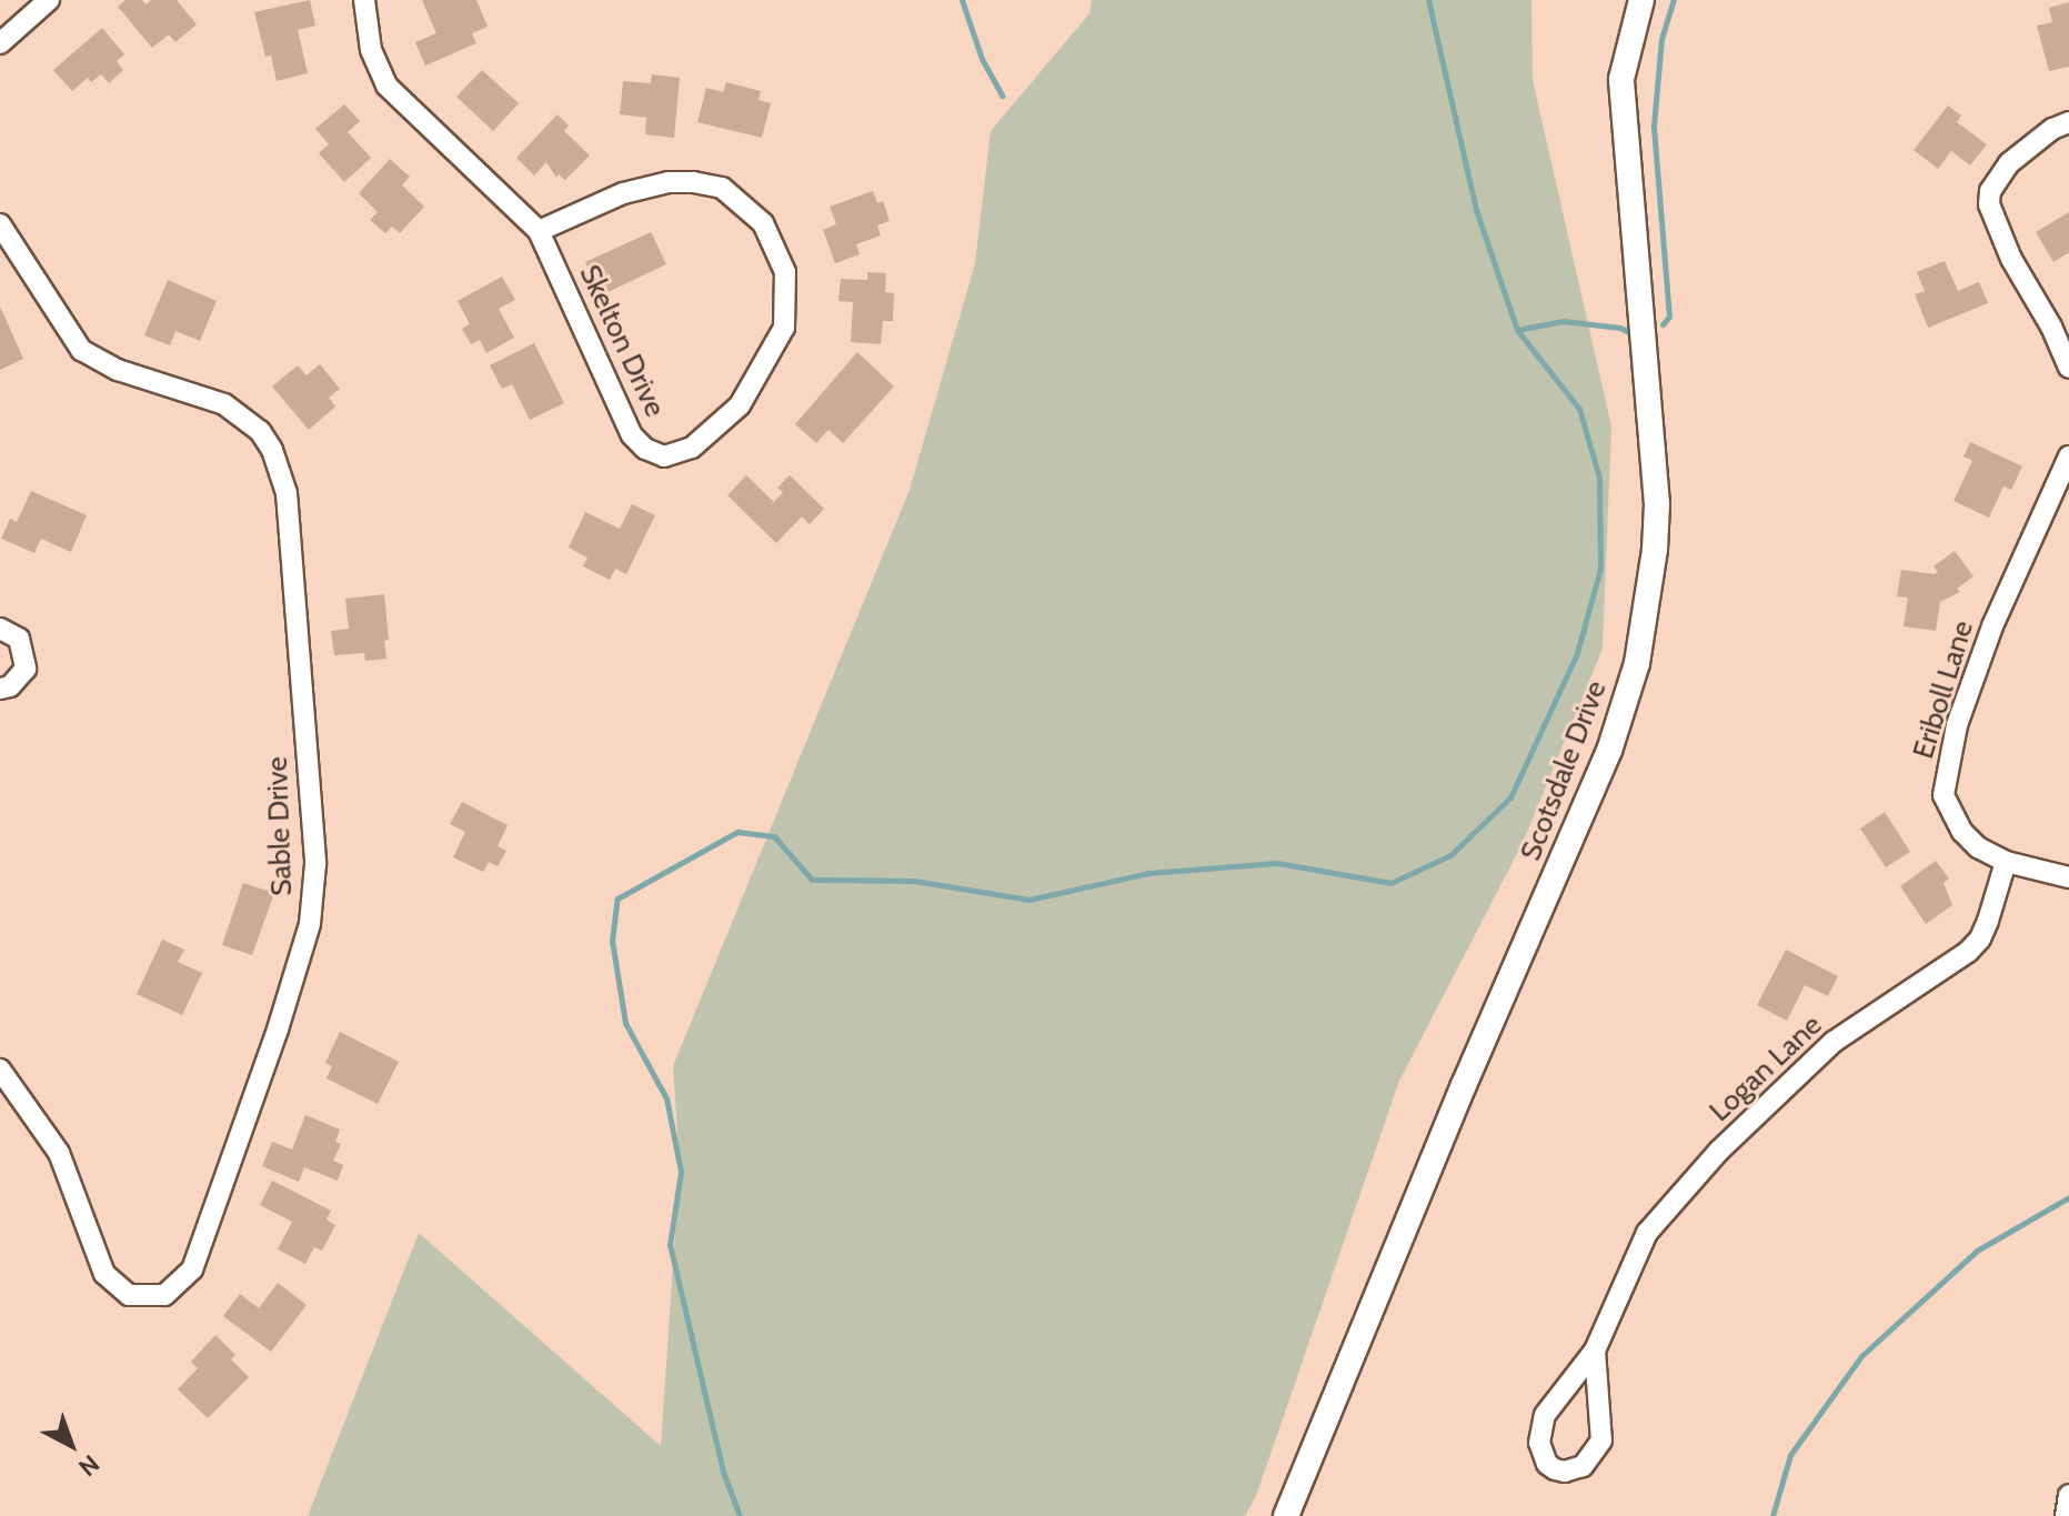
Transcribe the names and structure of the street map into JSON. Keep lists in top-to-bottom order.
{
  "streets": {
    "street": [
      "Skelton Drive",
      "Eriboll Lane",
      "Scotsdale Drive",
      "Sable Drive",
      "Logan Lane"
    ]
  },
  "crossings": [
    ["Eriboll Lane", "Logan Lane"]
  ],
  "north": "bottom right"
}
